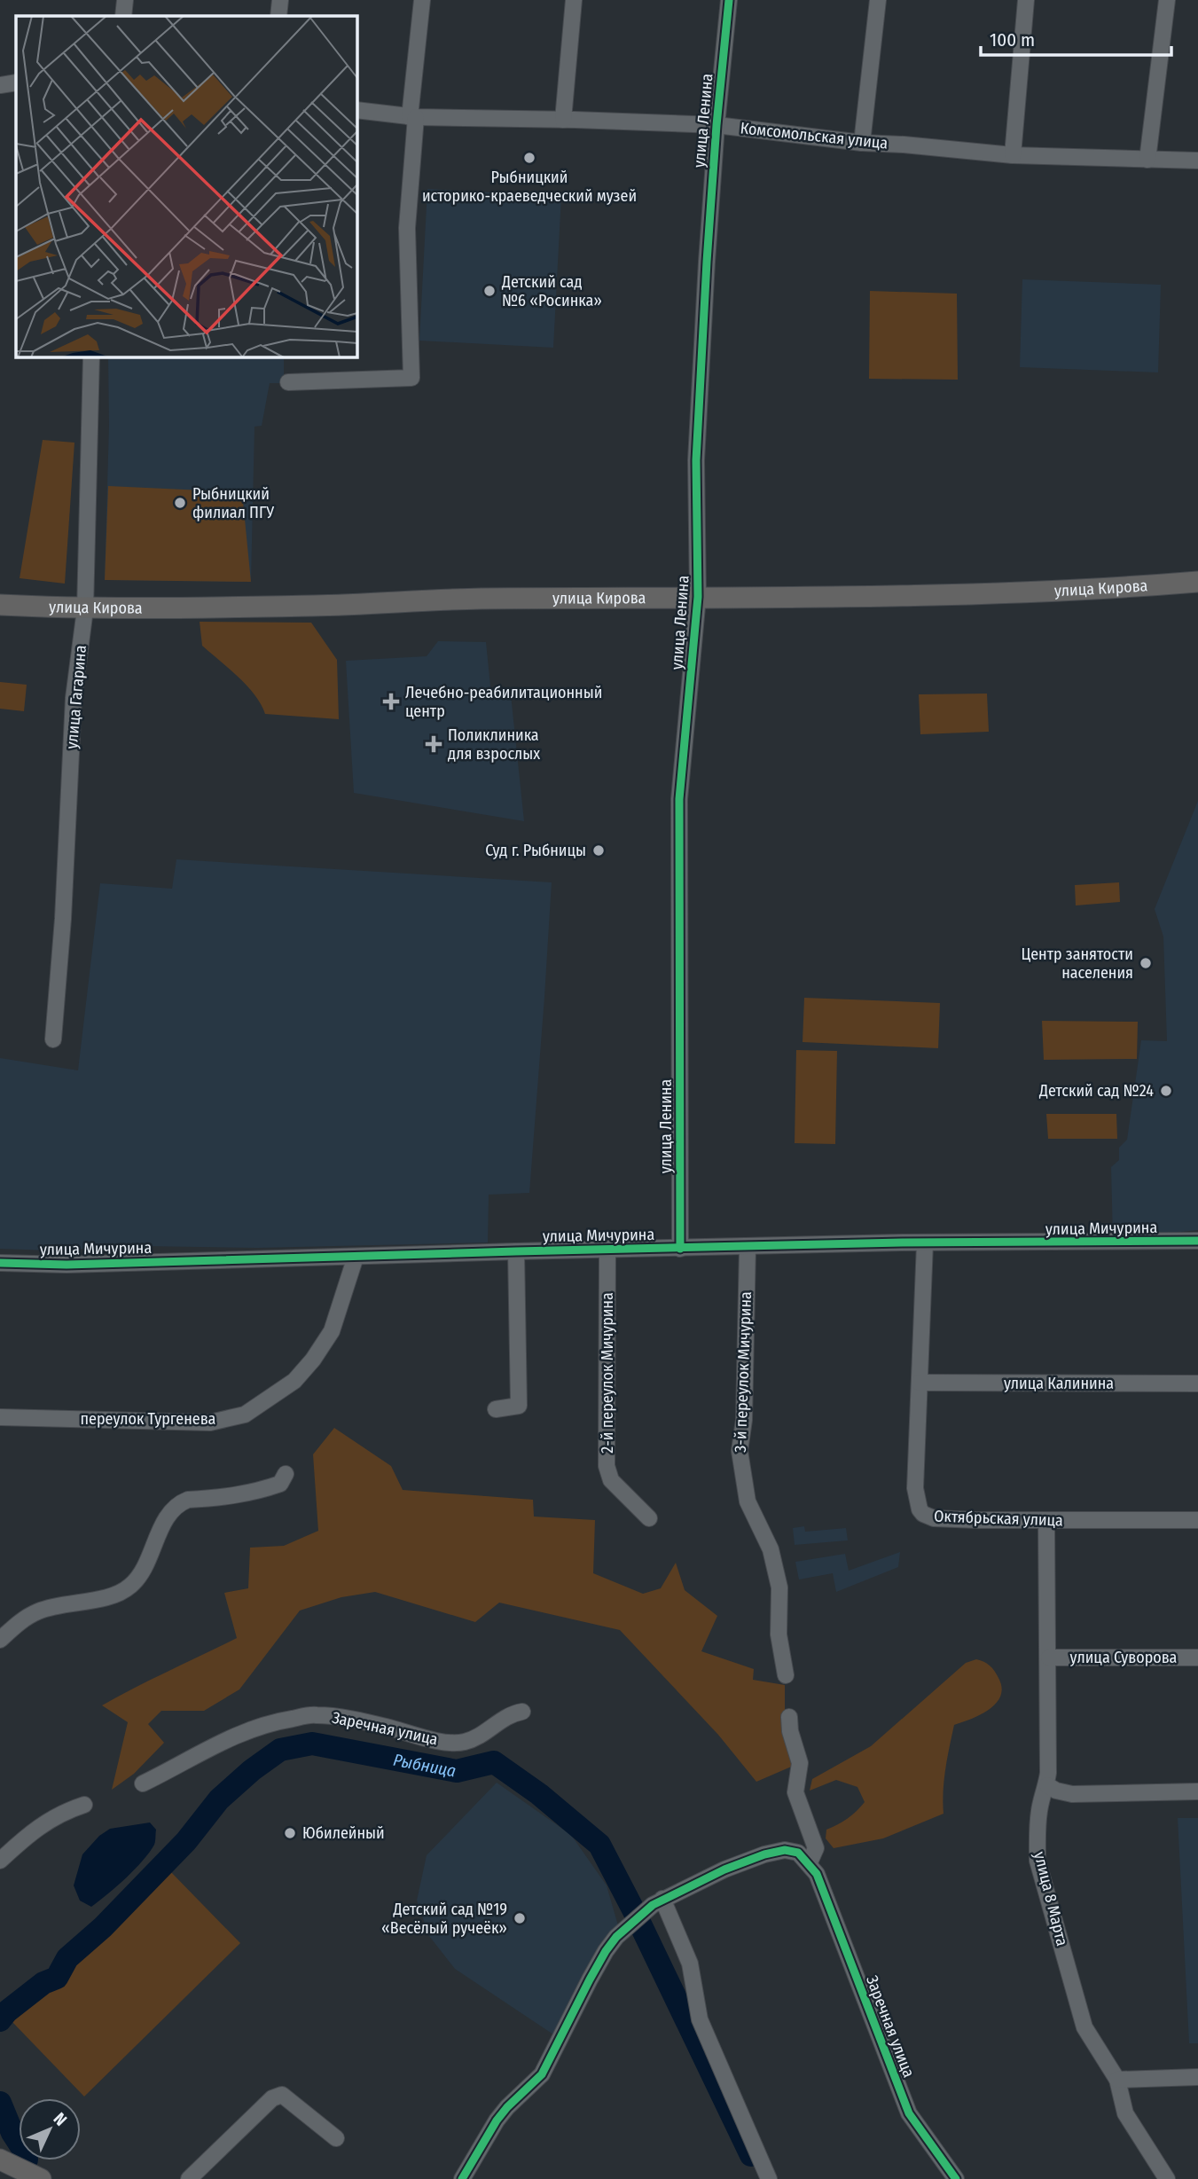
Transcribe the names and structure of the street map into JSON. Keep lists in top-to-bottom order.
{
  "streets": {
    "main road": ["улица Кирова"],
    "street": [
      "улица Ленина",
      "Комсомольская улица",
      "улица Гагарина",
      "улица Мичурина",
      "3-й переулок Мичурина",
      "2-й переулок Мичурина",
      "улица Калинина",
      "переулок Тургенева",
      "Октябрьская улица",
      "улица Суворова",
      "Заречная улица",
      "улица 8 Марта"
    ]
  },
  "crossings": [
    ["улица Ленина", "Комсомольская улица"],
    ["улица Ленина", "улица Кирова"],
    ["улица Ленина", "улица Мичурина"],
    ["улица Кирова", "улица Гагарина"],
    ["улица Мичурина", "3-й переулок Мичурина"],
    ["улица Мичурина", "2-й переулок Мичурина"],
    ["улица Мичурина", "переулок Тургенева"],
    ["улица Мичурина", "Октябрьская улица"],
    ["улица Калинина", "Октябрьская улица"],
    ["Октябрьская улица", "улица 8 Марта"],
    ["улица Суворова", "улица 8 Марта"]
  ],
  "water": ["Рыбница"],
  "places": {
    "other": [
      "Рыбницкий историко-краеведческий музей",
      "Детский сад №6 «Росинка»",
      "Рыбницкий филиал ПГУ",
      "Суд г. Рыбницы",
      "Центр занятости населения",
      "Детский сад №24",
      "Юбилейный",
      "Детский сад №19 «Весёлый ручеёк»"
    ],
    "health": ["Лечебно-реабилитационный центр", "Поликлиника для взрослых"]
  },
  "scale_bar": "100 m",
  "north": "top right"
}
